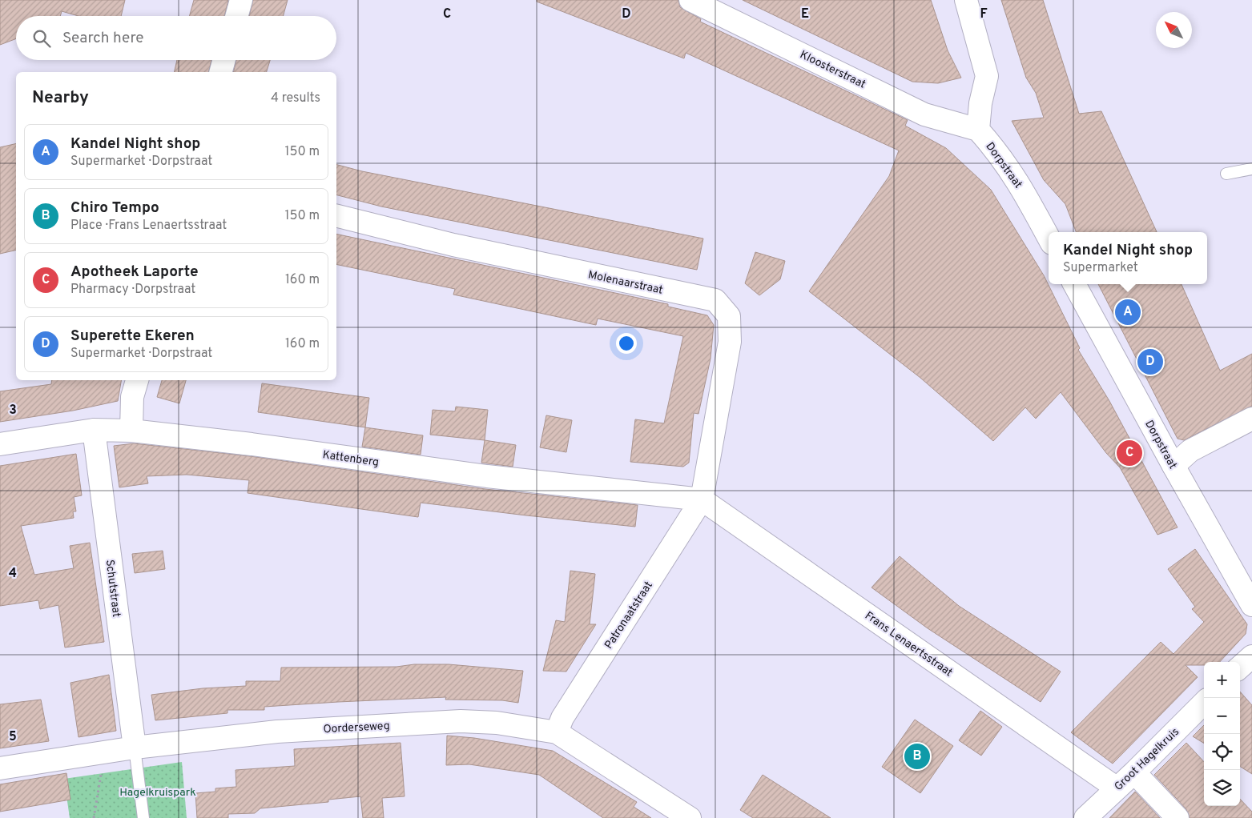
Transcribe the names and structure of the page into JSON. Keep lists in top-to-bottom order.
{
  "streets": {
    "street": [
      "Kloosterstraat",
      "Dorpstraat",
      "Molenaarstraat",
      "Kattenberg",
      "Schutstraat",
      "Patronaatstraat",
      "Frans Lenaertsstraat",
      "Oorderseweg",
      "Groot Hagelkruis"
    ]
  },
  "crossings": [
    ["Kloosterstraat", "Dorpstraat"],
    ["Molenaarstraat", "Kattenberg"],
    ["Molenaarstraat", "Patronaatstraat"],
    ["Molenaarstraat", "Frans Lenaertsstraat"],
    ["Kattenberg", "Schutstraat"],
    ["Kattenberg", "Patronaatstraat"],
    ["Kattenberg", "Frans Lenaertsstraat"],
    ["Schutstraat", "Oorderseweg"],
    ["Patronaatstraat", "Frans Lenaertsstraat"],
    ["Patronaatstraat", "Oorderseweg"],
    ["Frans Lenaertsstraat", "Groot Hagelkruis"]
  ],
  "parks": ["Hagelkruispark"],
  "north": "top left",
  "page": {
    "search": "Search here",
    "heading": ["Nearby", "4 results"],
    "list": [
      {
        "mark": "A",
        "name": "Kandel Night shop",
        "note": "Supermarket · Dorpstraat",
        "value": "150 m"
      },
      {
        "mark": "B",
        "name": "Chiro Tempo",
        "note": "Place · Frans Lenaertsstraat",
        "value": "150 m"
      },
      {
        "mark": "C",
        "name": "Apotheek Laporte",
        "note": "Pharmacy · Dorpstraat",
        "value": "160 m"
      },
      {
        "mark": "D",
        "name": "Superette Ekeren",
        "note": "Supermarket · Dorpstraat",
        "value": "160 m"
      }
    ],
    "popup": ["Kandel Night shop", "Supermarket"],
    "pins": [
      "A",
      "D",
      "C",
      "B"
    ],
    "map_buttons": ["+", "−"]
  },
  "grid": {
    "columns": [
      "C",
      "D",
      "E",
      "F"
    ],
    "rows": ["3", "4", "5"]
  }
}
